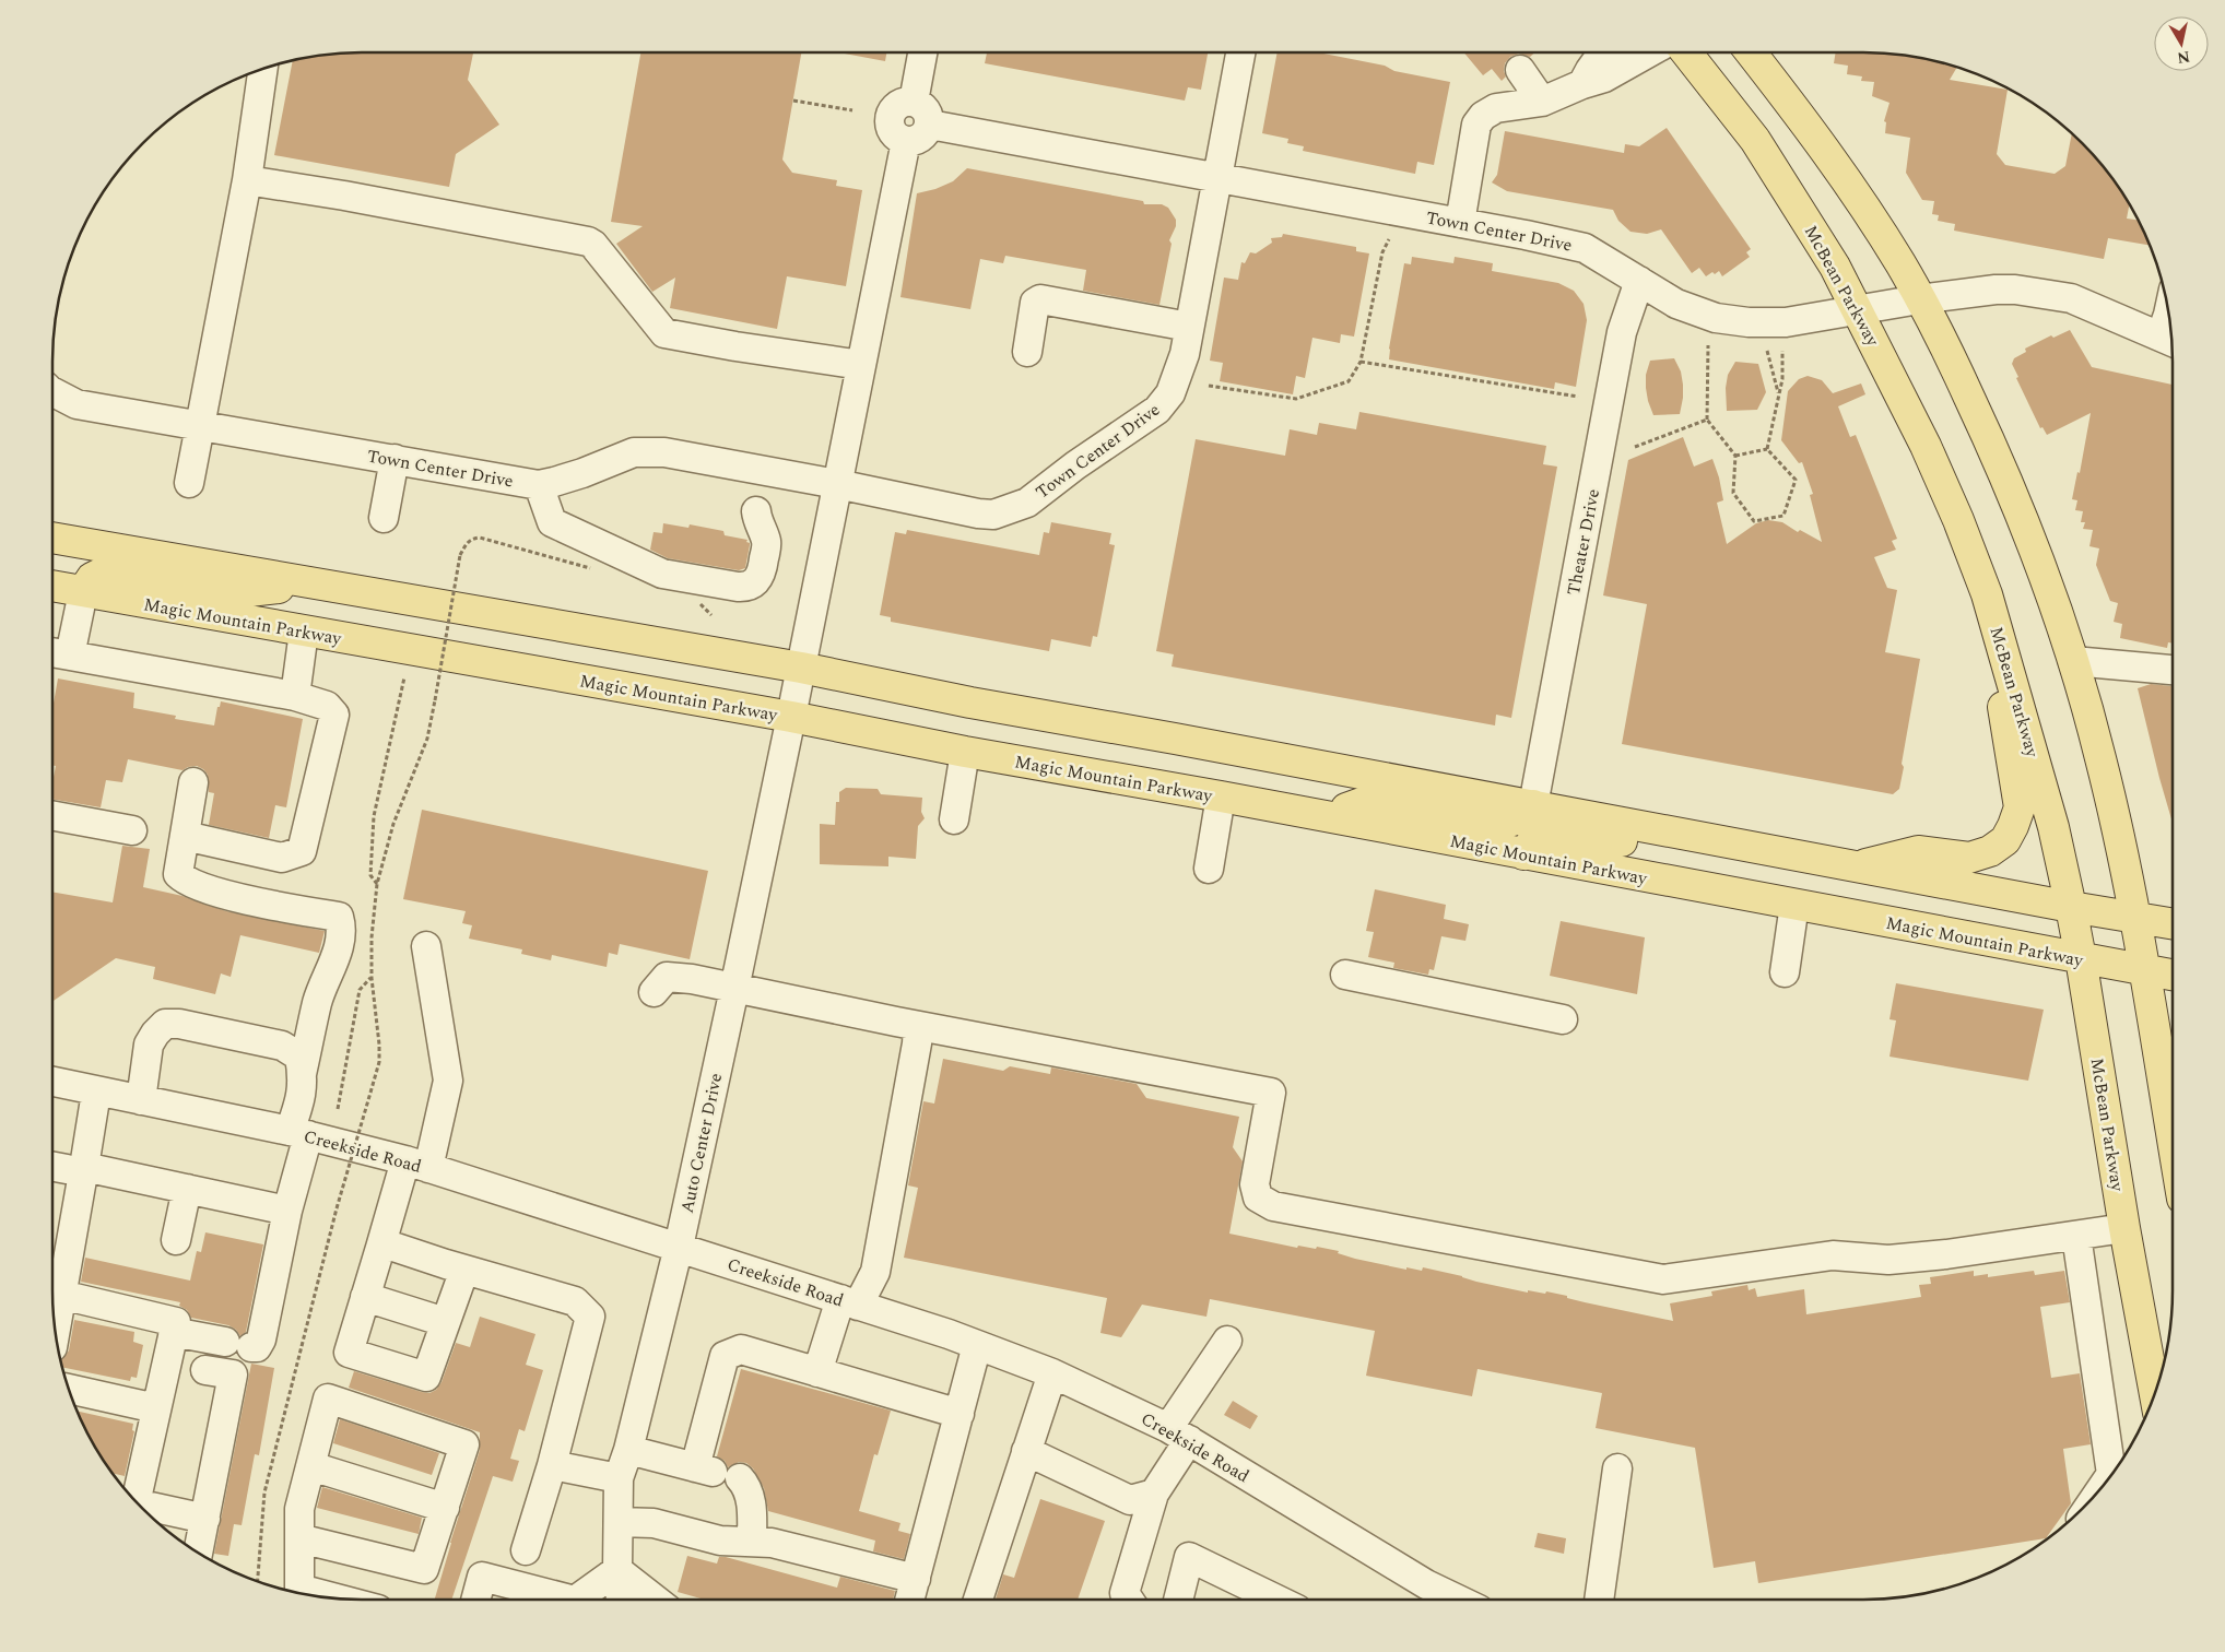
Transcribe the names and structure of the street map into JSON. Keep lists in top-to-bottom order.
{
  "streets": {
    "main road": ["McBean Parkway", "Magic Mountain Parkway"],
    "street": [
      "Town Center Drive",
      "Theater Drive",
      "Auto Center Drive",
      "Creekside Road"
    ]
  },
  "crossings": [
    ["Town Center Drive", "McBean Parkway"],
    ["Town Center Drive", "Theater Drive"],
    ["McBean Parkway", "Magic Mountain Parkway"],
    ["Magic Mountain Parkway", "Auto Center Drive"],
    ["Auto Center Drive", "Creekside Road"]
  ],
  "north": "bottom"
}
